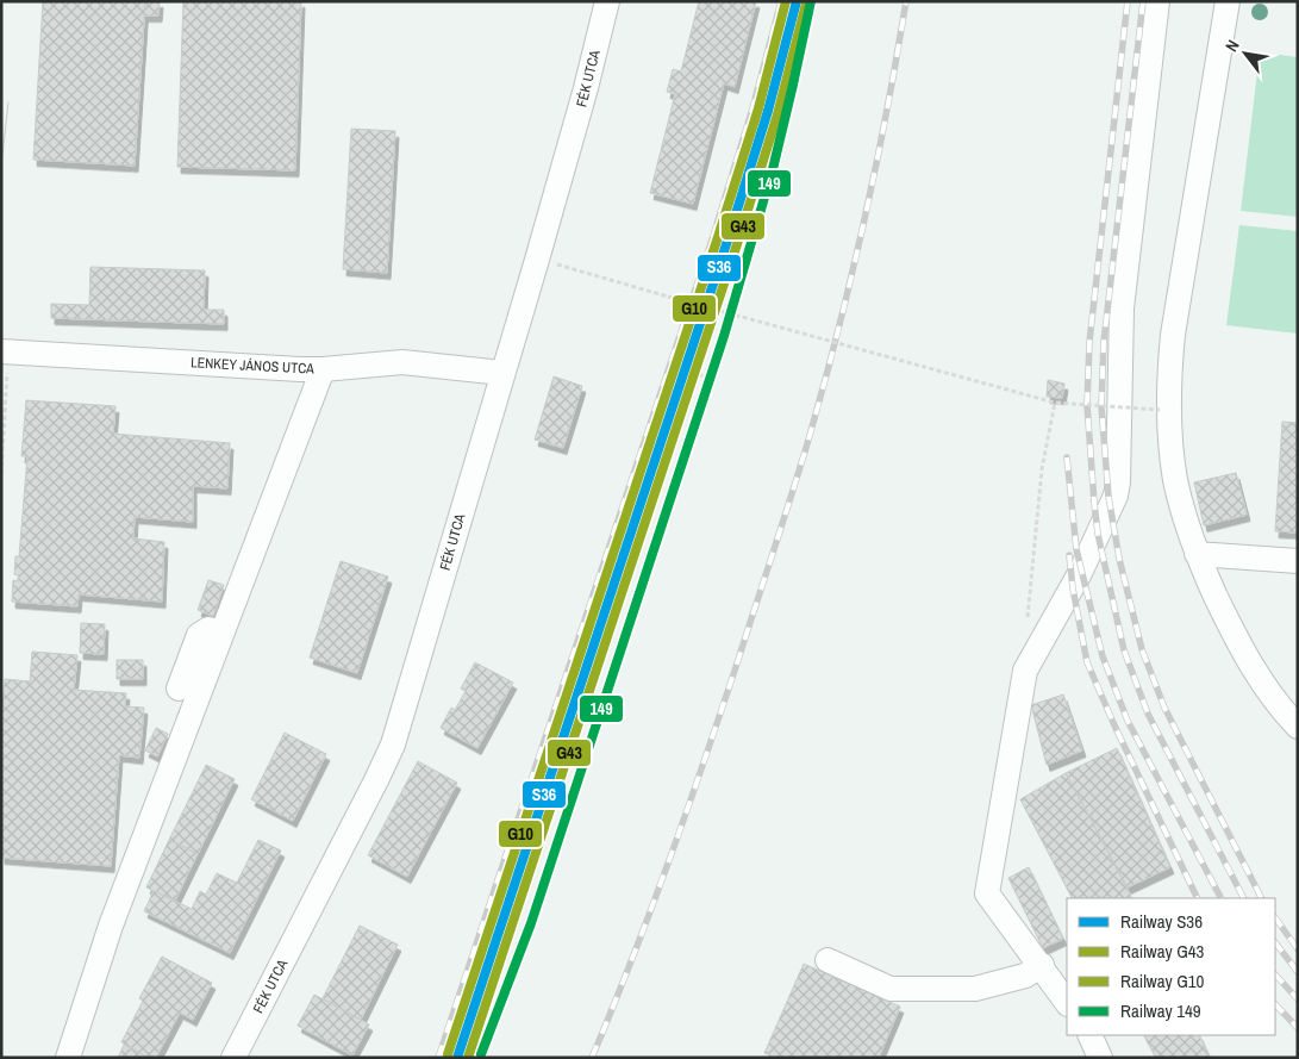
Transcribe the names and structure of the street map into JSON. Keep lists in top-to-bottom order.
{
  "streets": {
    "street": ["FÉK UTCA", "LENKEY JÁNOS UTCA"]
  },
  "crossings": [
    ["FÉK UTCA", "LENKEY JÁNOS UTCA"]
  ],
  "lines": [
    "rail line S36",
    "rail line G10",
    "rail line 149",
    "rail line G43"
  ],
  "legend": [
    "Railway S36",
    "Railway G43",
    "Railway G10",
    "Railway 149"
  ],
  "north": "top left"
}
